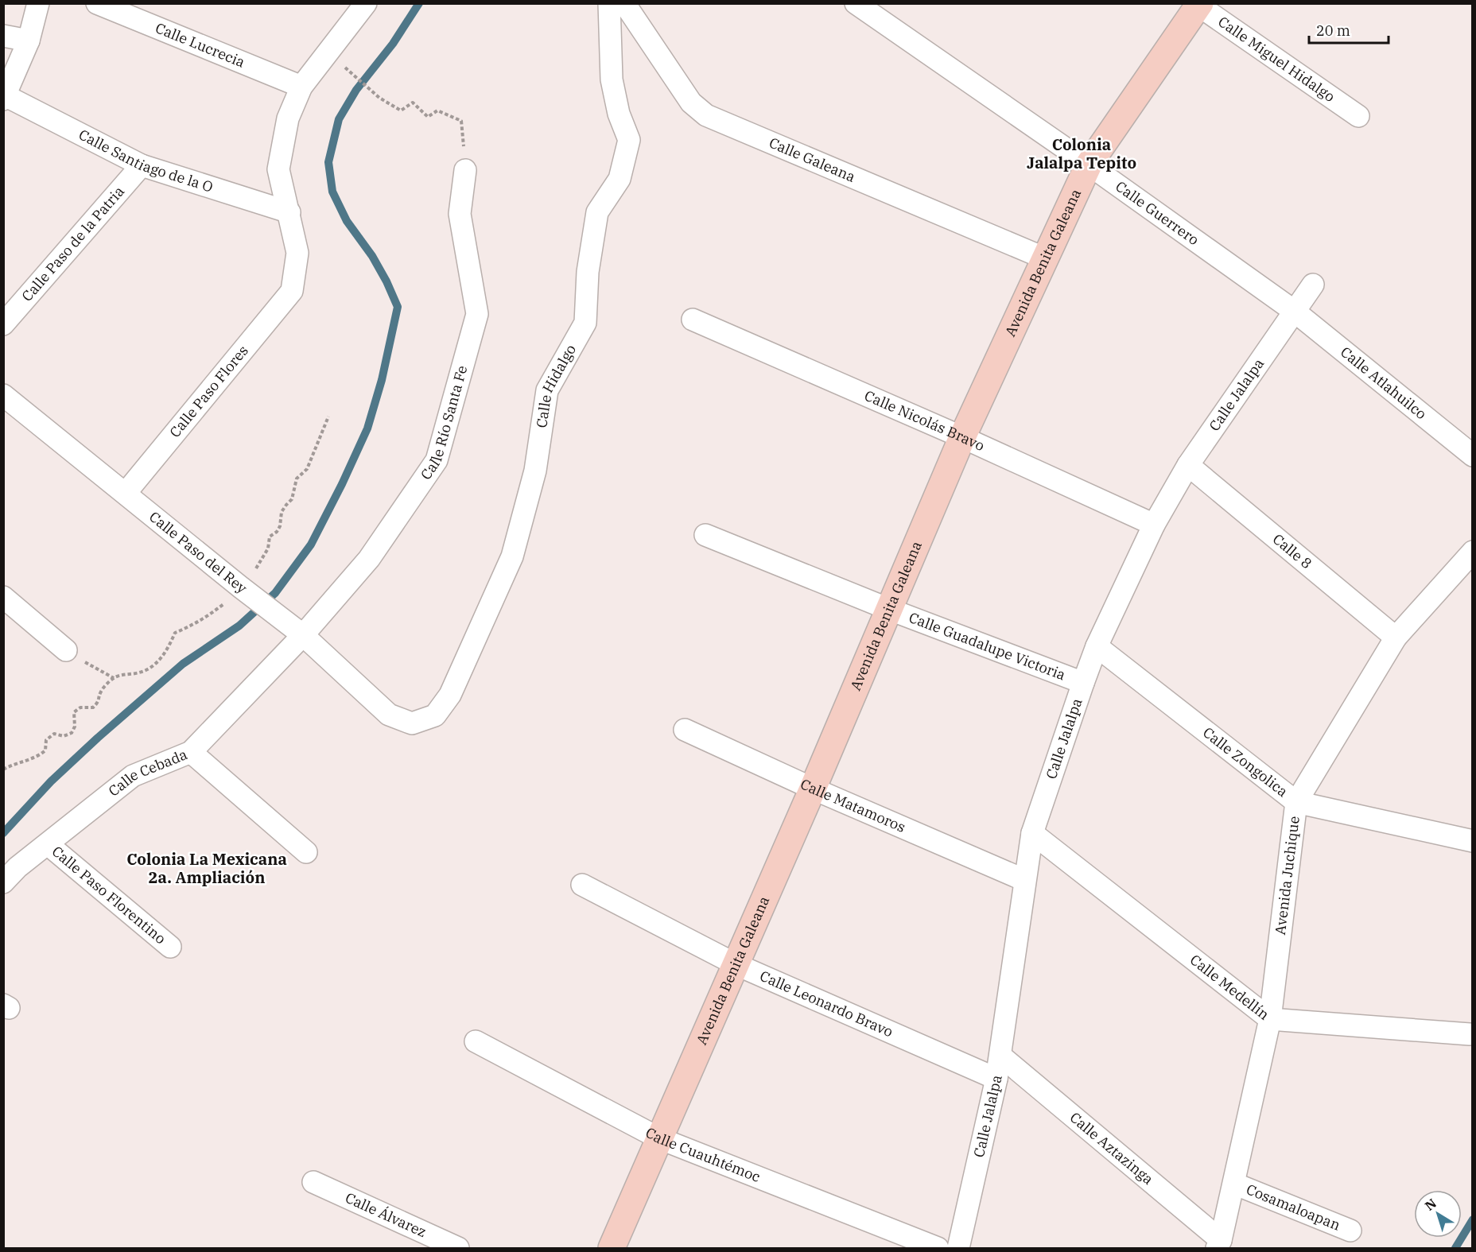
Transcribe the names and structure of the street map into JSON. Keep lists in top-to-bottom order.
{
  "streets": {
    "street": [
      "Calle Lucrecia",
      "Calle Miguel Hidalgo",
      "Calle Santiago de la O",
      "Calle Galeana",
      "Calle Guerrero",
      "Calle Paso de la Patria",
      "Avenida Benita Galeana",
      "Calle Atlahuilco",
      "Calle Hidalgo",
      "Calle Paso Flores",
      "Calle Jalalpa",
      "Calle Nicolás Bravo",
      "Calle Río Santa Fe",
      "Calle 8",
      "Calle Paso del Rey",
      "Calle Guadalupe Victoria",
      "Calle Zongolica",
      "Calle Cebada",
      "Calle Matamoros",
      "Avenida Juchique",
      "Calle Paso Florentino",
      "Calle Medellín",
      "Calle Leonardo Bravo",
      "Calle Aztazinga",
      "Calle Cuauhtémoc",
      "Cosamaloapan",
      "Calle Álvarez"
    ]
  },
  "crossings": [
    ["Calle Miguel Hidalgo", "Avenida Benita Galeana"],
    ["Calle Santiago de la O", "Calle Paso de la Patria"],
    ["Calle Santiago de la O", "Calle Paso Flores"],
    ["Calle Galeana", "Avenida Benita Galeana"],
    ["Calle Guerrero", "Avenida Benita Galeana"],
    ["Calle Guerrero", "Calle Atlahuilco"],
    ["Calle Guerrero", "Calle Jalalpa"],
    ["Avenida Benita Galeana", "Calle Nicolás Bravo"],
    ["Avenida Benita Galeana", "Calle Guadalupe Victoria"],
    ["Avenida Benita Galeana", "Calle Matamoros"],
    ["Avenida Benita Galeana", "Calle Leonardo Bravo"],
    ["Avenida Benita Galeana", "Calle Cuauhtémoc"],
    ["Calle Atlahuilco", "Calle Jalalpa"],
    ["Calle Hidalgo", "Calle Paso del Rey"],
    ["Calle Paso Flores", "Calle Paso del Rey"],
    ["Calle Jalalpa", "Calle Nicolás Bravo"],
    ["Calle Jalalpa", "Calle 8"],
    ["Calle Jalalpa", "Calle Guadalupe Victoria"],
    ["Calle Jalalpa", "Calle Zongolica"],
    ["Calle Jalalpa", "Calle Matamoros"],
    ["Calle Jalalpa", "Calle Medellín"],
    ["Calle Jalalpa", "Calle Leonardo Bravo"],
    ["Calle Jalalpa", "Calle Aztazinga"],
    ["Calle Río Santa Fe", "Calle Paso del Rey"],
    ["Calle Río Santa Fe", "Calle Cebada"],
    ["Calle 8", "Avenida Juchique"],
    ["Calle Paso del Rey", "Calle Cebada"],
    ["Calle Zongolica", "Avenida Juchique"],
    ["Calle Cebada", "Calle Paso Florentino"],
    ["Avenida Juchique", "Calle Medellín"],
    ["Avenida Juchique", "Calle Aztazinga"],
    ["Avenida Juchique", "Cosamaloapan"]
  ],
  "districts": ["Colonia Jalalpa Tepito", "Colonia La Mexicana 2a. Ampliación"],
  "scale_bar": "20 m",
  "north": "top left"
}
